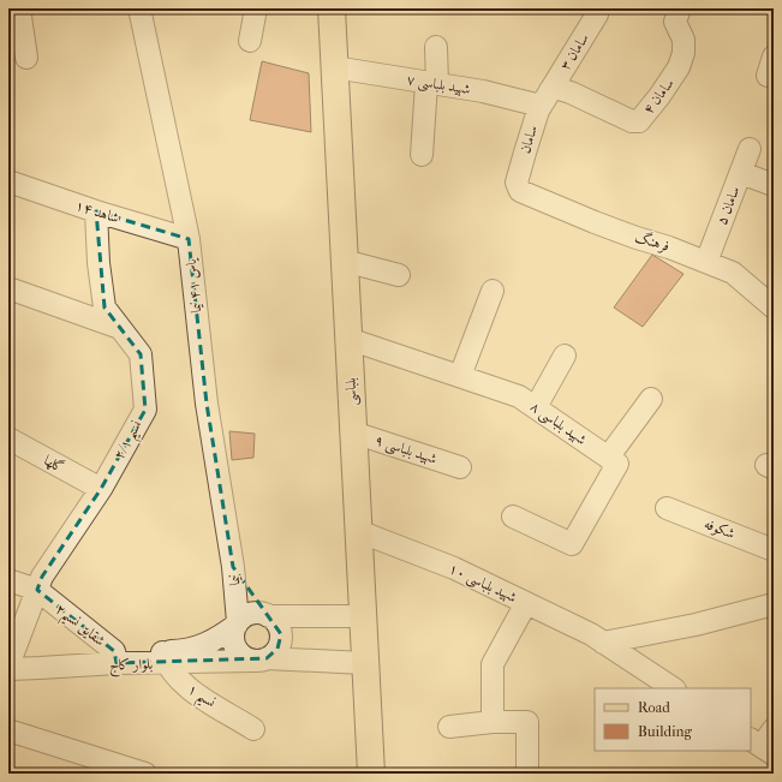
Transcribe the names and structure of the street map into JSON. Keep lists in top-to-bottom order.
{
  "streets": {
    "main road": ["بلباسی"],
    "street": [
      "سامان ۳",
      "شهید بلباسی ۷",
      "سامان ۴",
      "سامان",
      "سامان ۵",
      "شاهد ۱۴",
      "فرهنگ",
      "یاس ۴۱ نیما",
      "شهید بلباسی ۸",
      "نسیم ۲/۱",
      "شهید بلباسی ۹",
      "گلها",
      "شکوفه",
      "نیما",
      "شهید بلباسی ١٠",
      "شقایق نسیم۲",
      "بلوار کاج",
      "نسیم ۱"
    ]
  },
  "crossings": [
    ["سامان ۳", "شهید بلباسی ۷"],
    ["سامان ۳", "سامان ۴"],
    ["سامان ۳", "سامان"],
    ["شهید بلباسی ۷", "سامان ۴"],
    ["شهید بلباسی ۷", "سامان"],
    ["شهید بلباسی ۷", "بلباسی"],
    ["سامان ۴", "سامان"],
    ["سامان", "فرهنگ"],
    ["سامان ۵", "فرهنگ"],
    ["شاهد ۱۴", "یاس ۴۱ نیما"],
    ["شاهد ۱۴", "نسیم ۲/۱"],
    ["یاس ۴۱ نیما", "نیما"],
    ["بلباسی", "شهید بلباسی ۸"],
    ["بلباسی", "شهید بلباسی ۹"],
    ["بلباسی", "شهید بلباسی ١٠"],
    ["بلباسی", "بلوار کاج"],
    ["نسیم ۲/۱", "گلها"],
    ["نسیم ۲/۱", "شقایق نسیم۲"],
    ["نسیم ۲/۱", "بلوار کاج"],
    ["نیما", "بلوار کاج"],
    ["شقایق نسیم۲", "بلوار کاج"],
    ["بلوار کاج", "نسیم ۱"]
  ],
  "legend": ["Road", "Building"]
}
